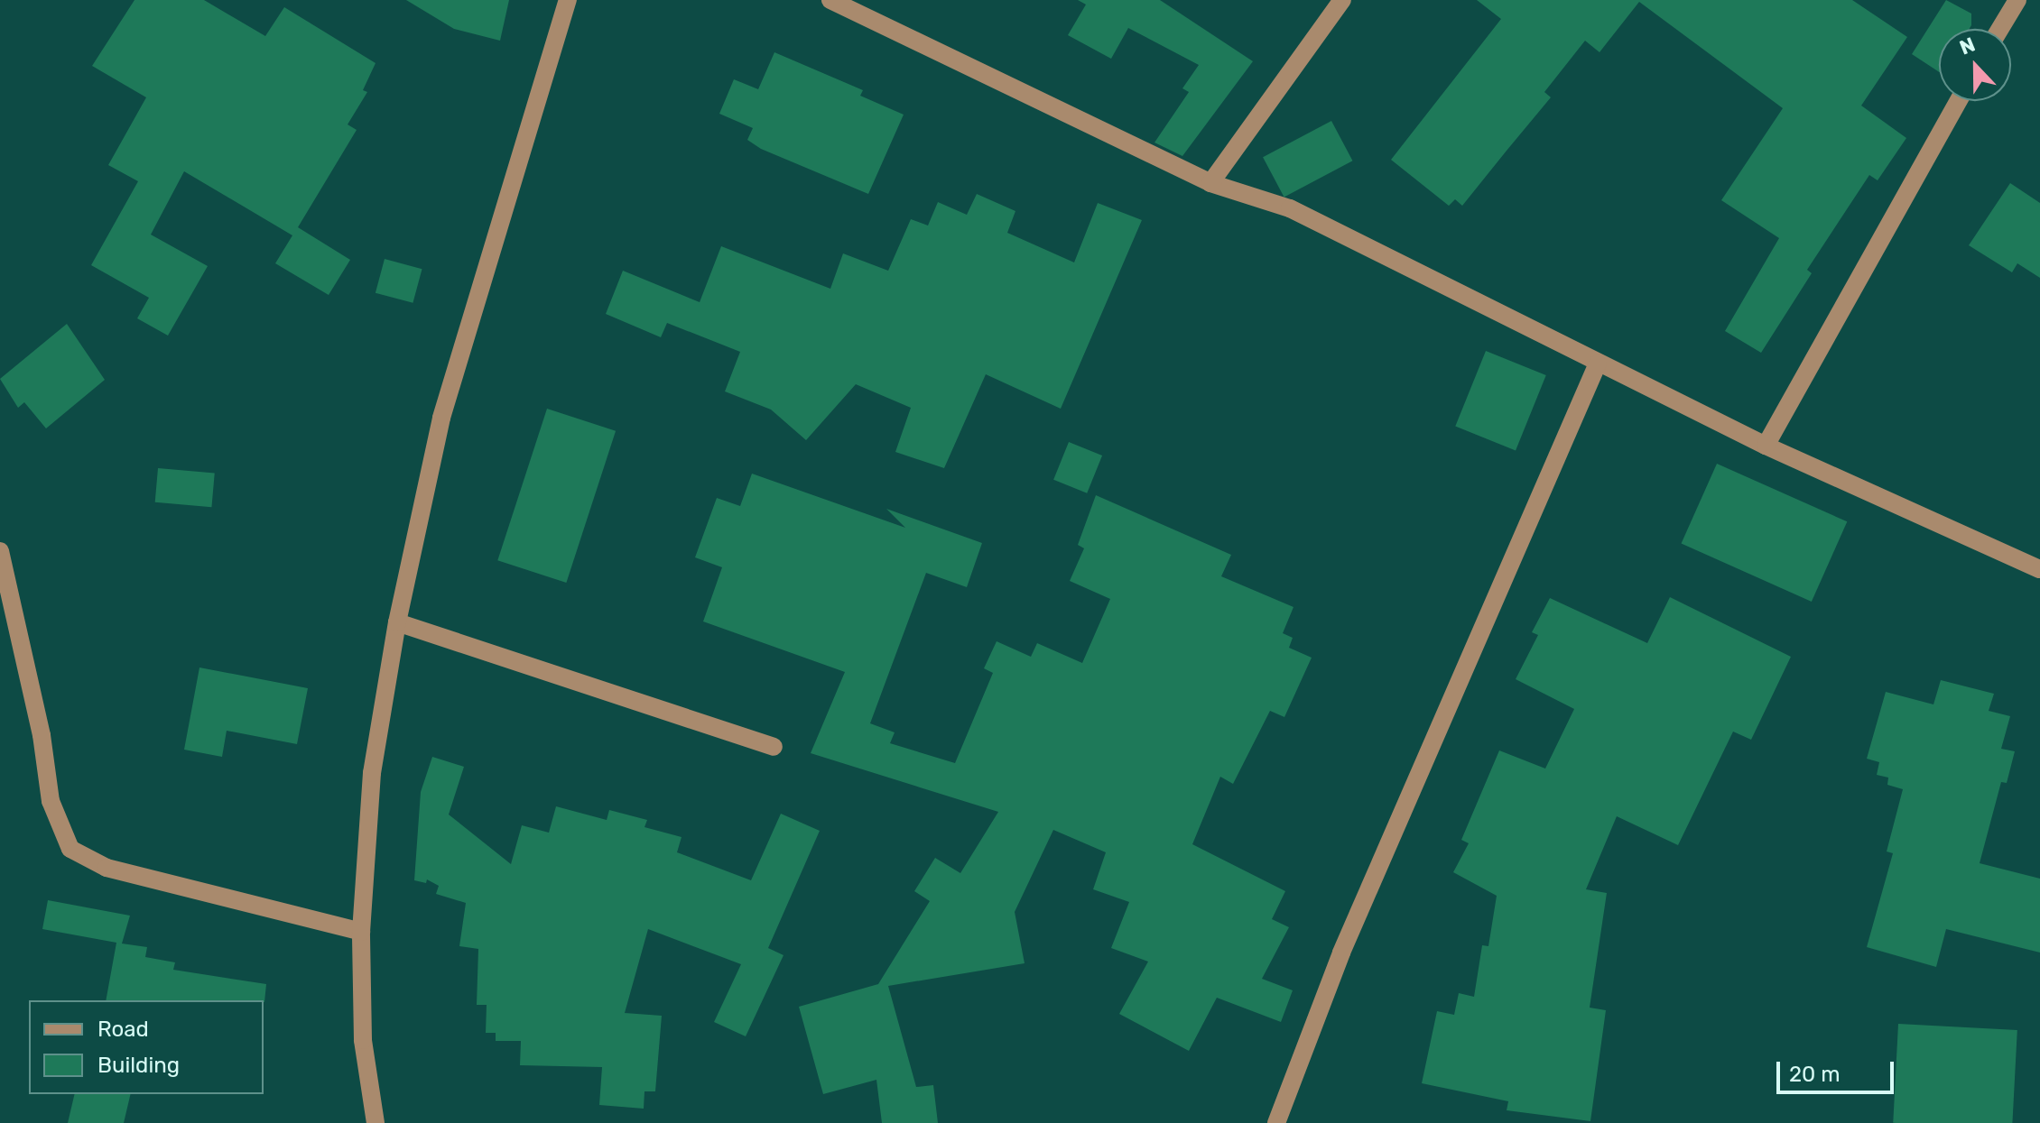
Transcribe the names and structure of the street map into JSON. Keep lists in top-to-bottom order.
{
  "legend": ["Road", "Building"],
  "scale_bar": "20 m",
  "north": "top"
}
